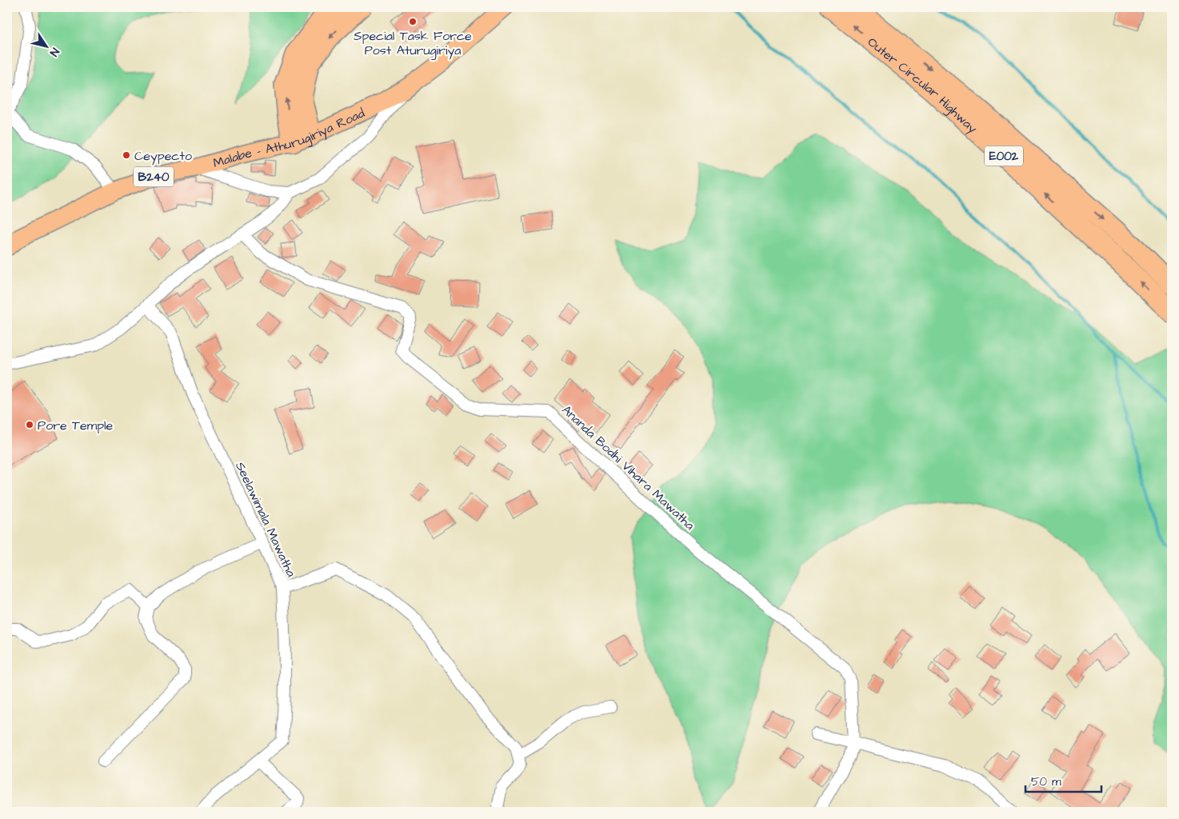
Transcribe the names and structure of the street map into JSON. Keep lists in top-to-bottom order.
{
  "streets": {
    "highway": ["Outer Circular Highway", "E002"],
    "main road": ["Malabe - Athurugiriya Road", "B240"],
    "street": ["Ananda Bodhi Vihara Mawatha", "Seelawimala Mawatha"]
  },
  "places": ["Special Task Force Post Aturugiriya", "Ceypecto", "Pore Temple"],
  "scale_bar": "50 m",
  "north": "bottom right"
}
